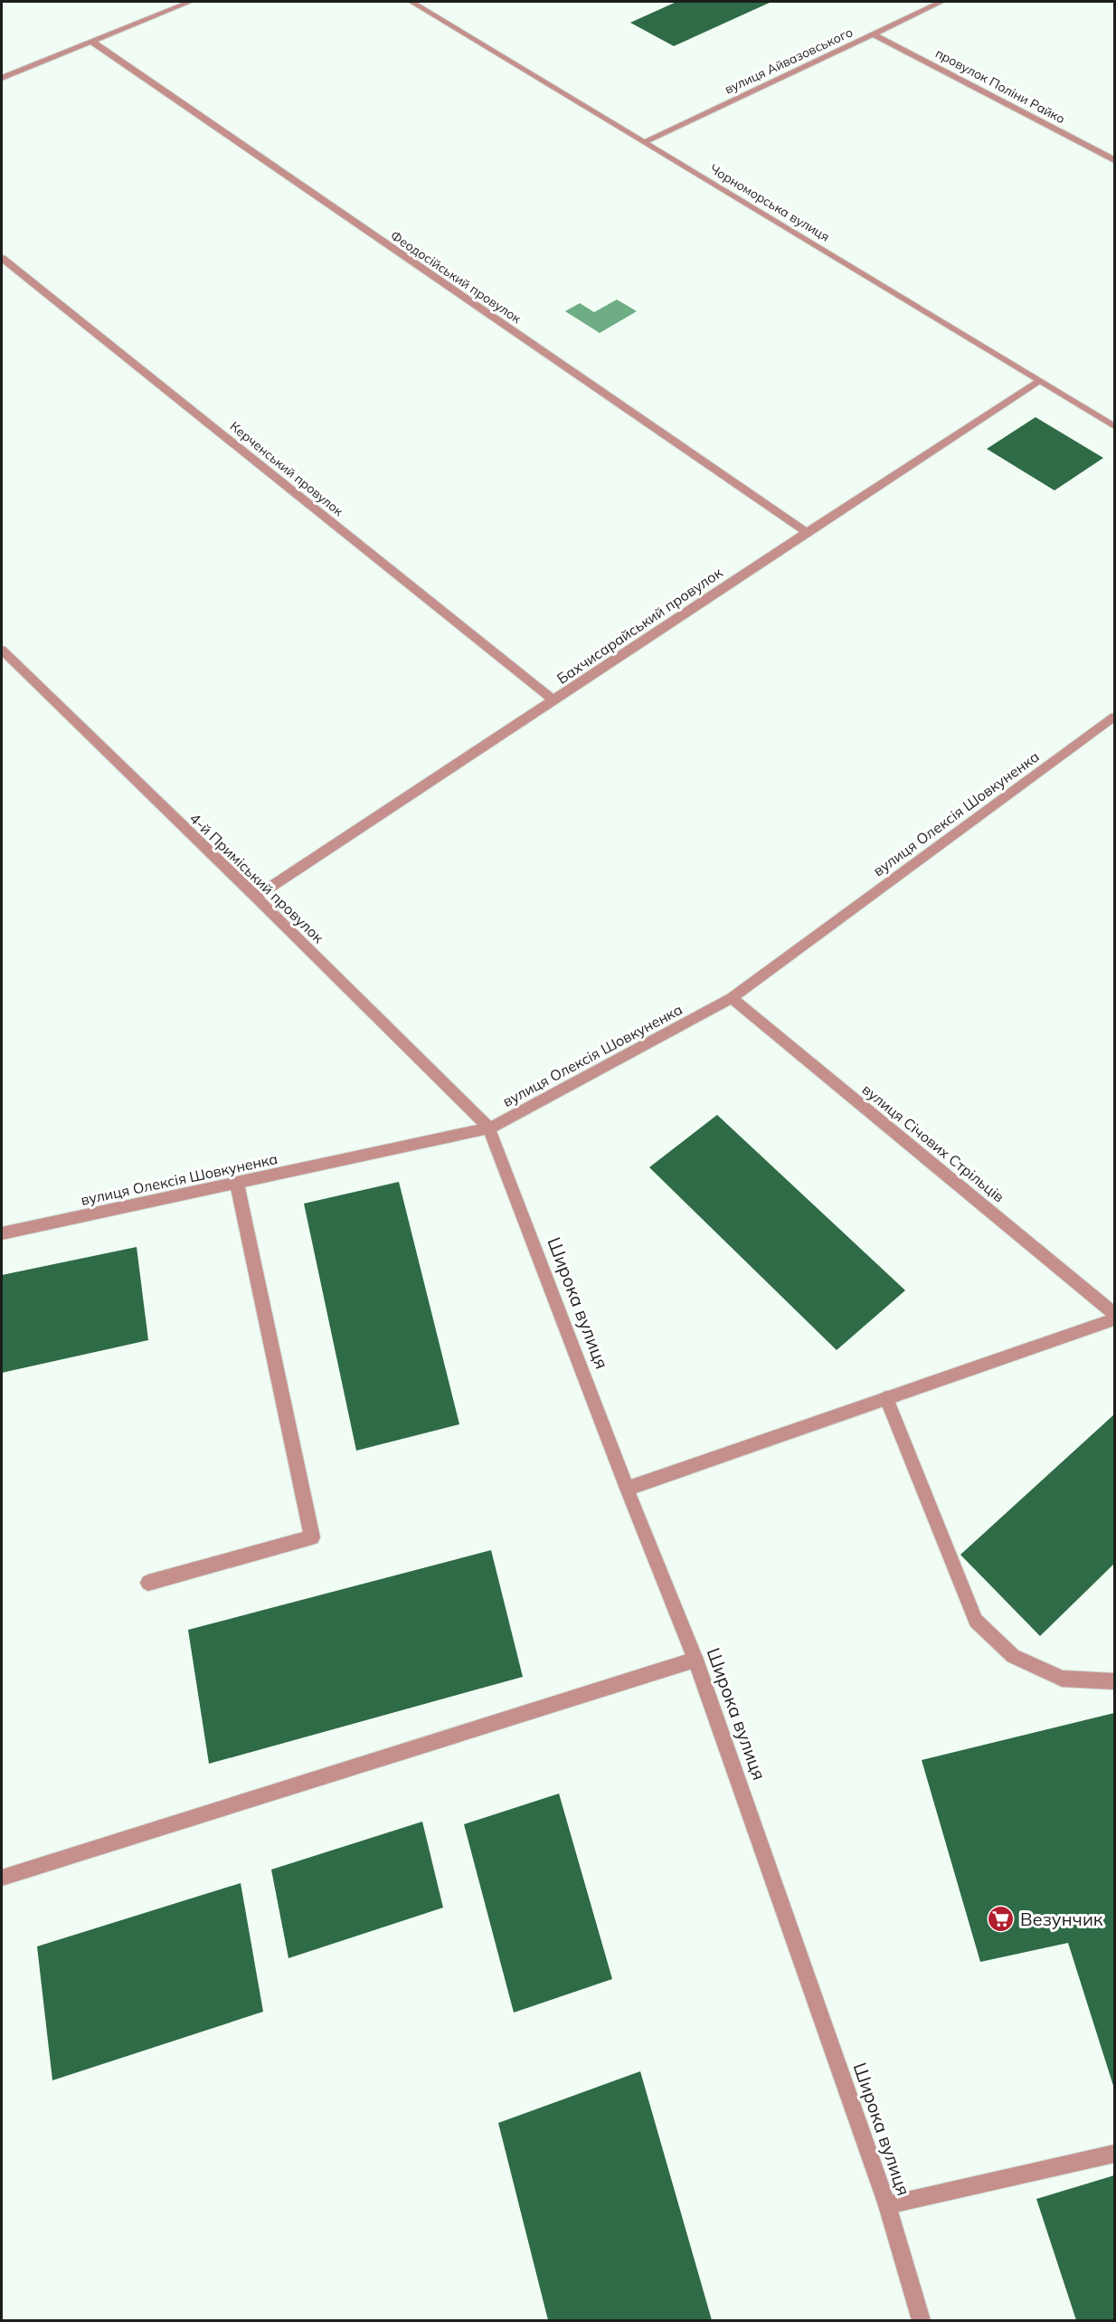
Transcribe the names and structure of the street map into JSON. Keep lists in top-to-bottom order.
{
  "streets": {
    "street": [
      "вулиця Айвазовського",
      "провулок Поліни Райко",
      "Чорноморська вулиця",
      "Феодосійський провулок",
      "Керченський провулок",
      "Бахчисарайський провулок",
      "вулиця Олексія Шовкуненка",
      "4-й Приміський провулок",
      "вулиця Січових Стрільців",
      "Широка вулиця"
    ]
  },
  "crossings": [
    ["вулиця Айвазовського", "провулок Поліни Райко"],
    ["вулиця Айвазовського", "Чорноморська вулиця"],
    ["Чорноморська вулиця", "Бахчисарайський провулок"],
    ["Феодосійський провулок", "Бахчисарайський провулок"],
    ["Керченський провулок", "Бахчисарайський провулок"],
    ["Бахчисарайський провулок", "4-й Приміський провулок"],
    ["вулиця Олексія Шовкуненка", "4-й Приміський провулок"],
    ["вулиця Олексія Шовкуненка", "вулиця Січових Стрільців"],
    ["вулиця Олексія Шовкуненка", "Широка вулиця"],
    ["4-й Приміський провулок", "Широка вулиця"]
  ],
  "places": {
    "supermarket": ["Везунчик"]
  }
}
